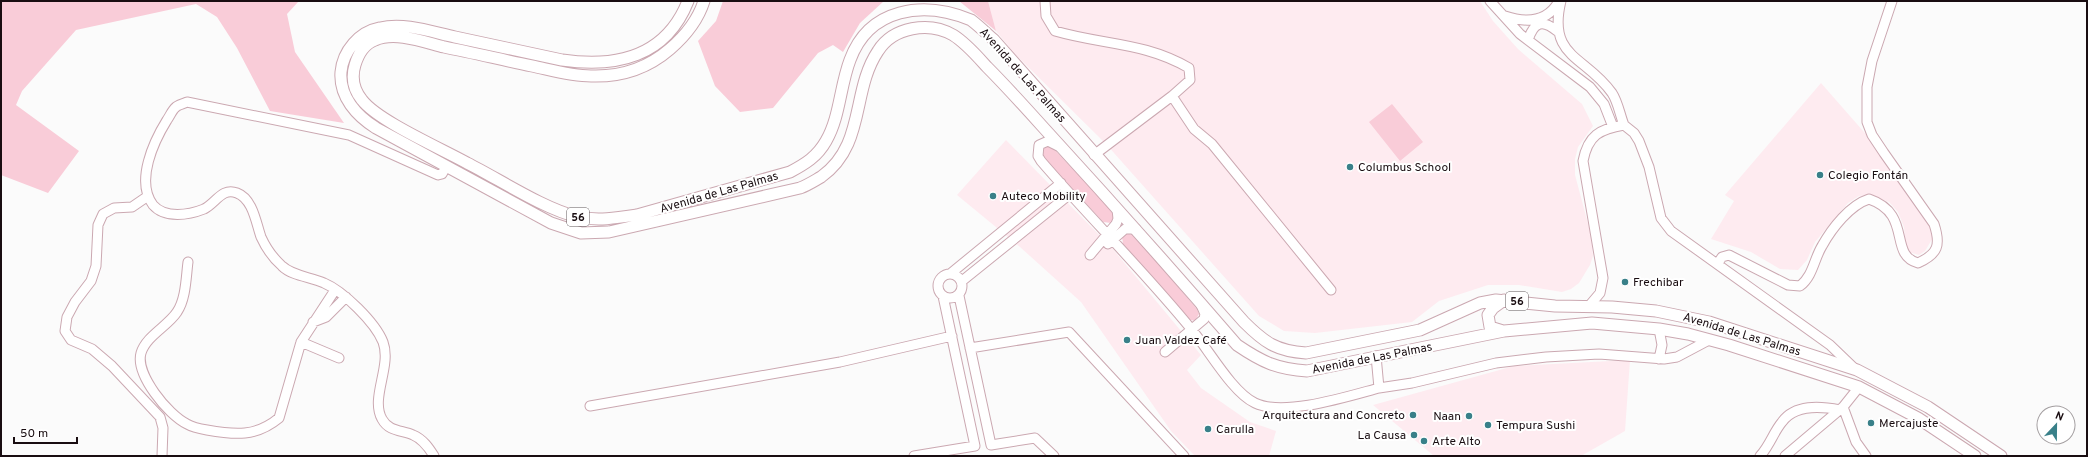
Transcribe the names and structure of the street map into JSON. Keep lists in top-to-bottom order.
{
  "streets": {
    "main road": ["Avenida de Las Palmas", "56"]
  },
  "places": [
    "Columbus School",
    "Colegio Fontán",
    "Auteco Mobility",
    "Frechibar",
    "Juan Valdez Café",
    "Arquitectura and Concreto",
    "Naan",
    "Mercajuste",
    "Tempura Sushi",
    "Carulla",
    "La Causa",
    "Arte Alto"
  ],
  "scale_bar": "50 m",
  "north": "top"
}
